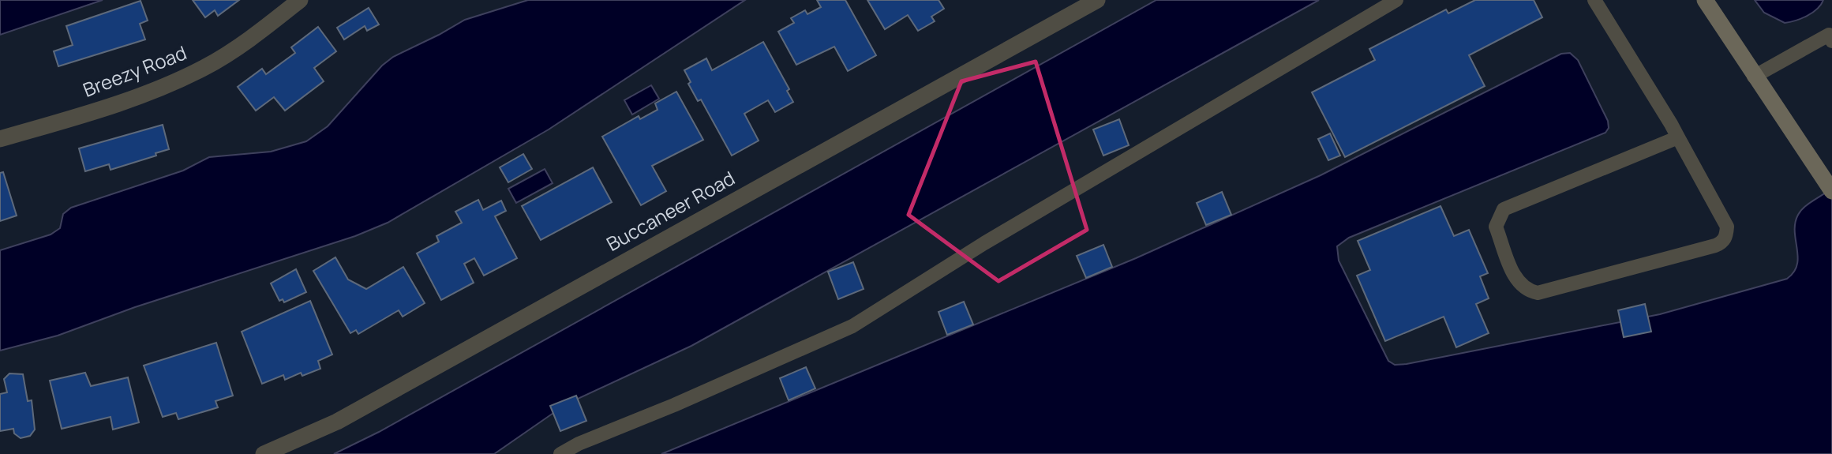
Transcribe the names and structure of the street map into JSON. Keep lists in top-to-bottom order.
{
  "streets": {
    "street": ["Breezy Road", "Buccaneer Road"]
  }
}
